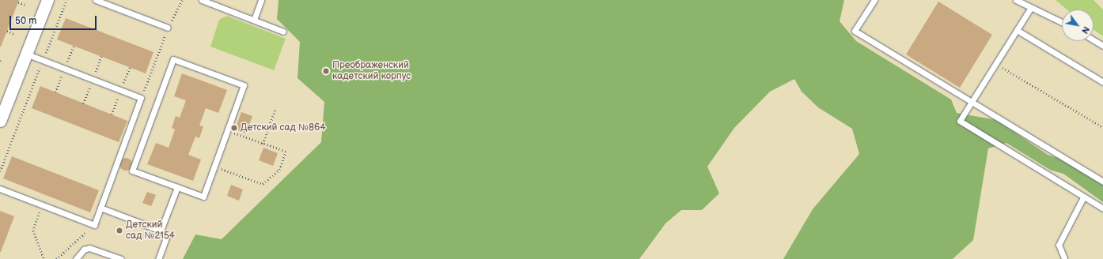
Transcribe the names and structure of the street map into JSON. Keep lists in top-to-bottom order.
{
  "places": ["Преображенский кадетский корпус", "Детский сад №864", "Детский сад №2154"],
  "scale_bar": "50 m",
  "north": "bottom right"
}
